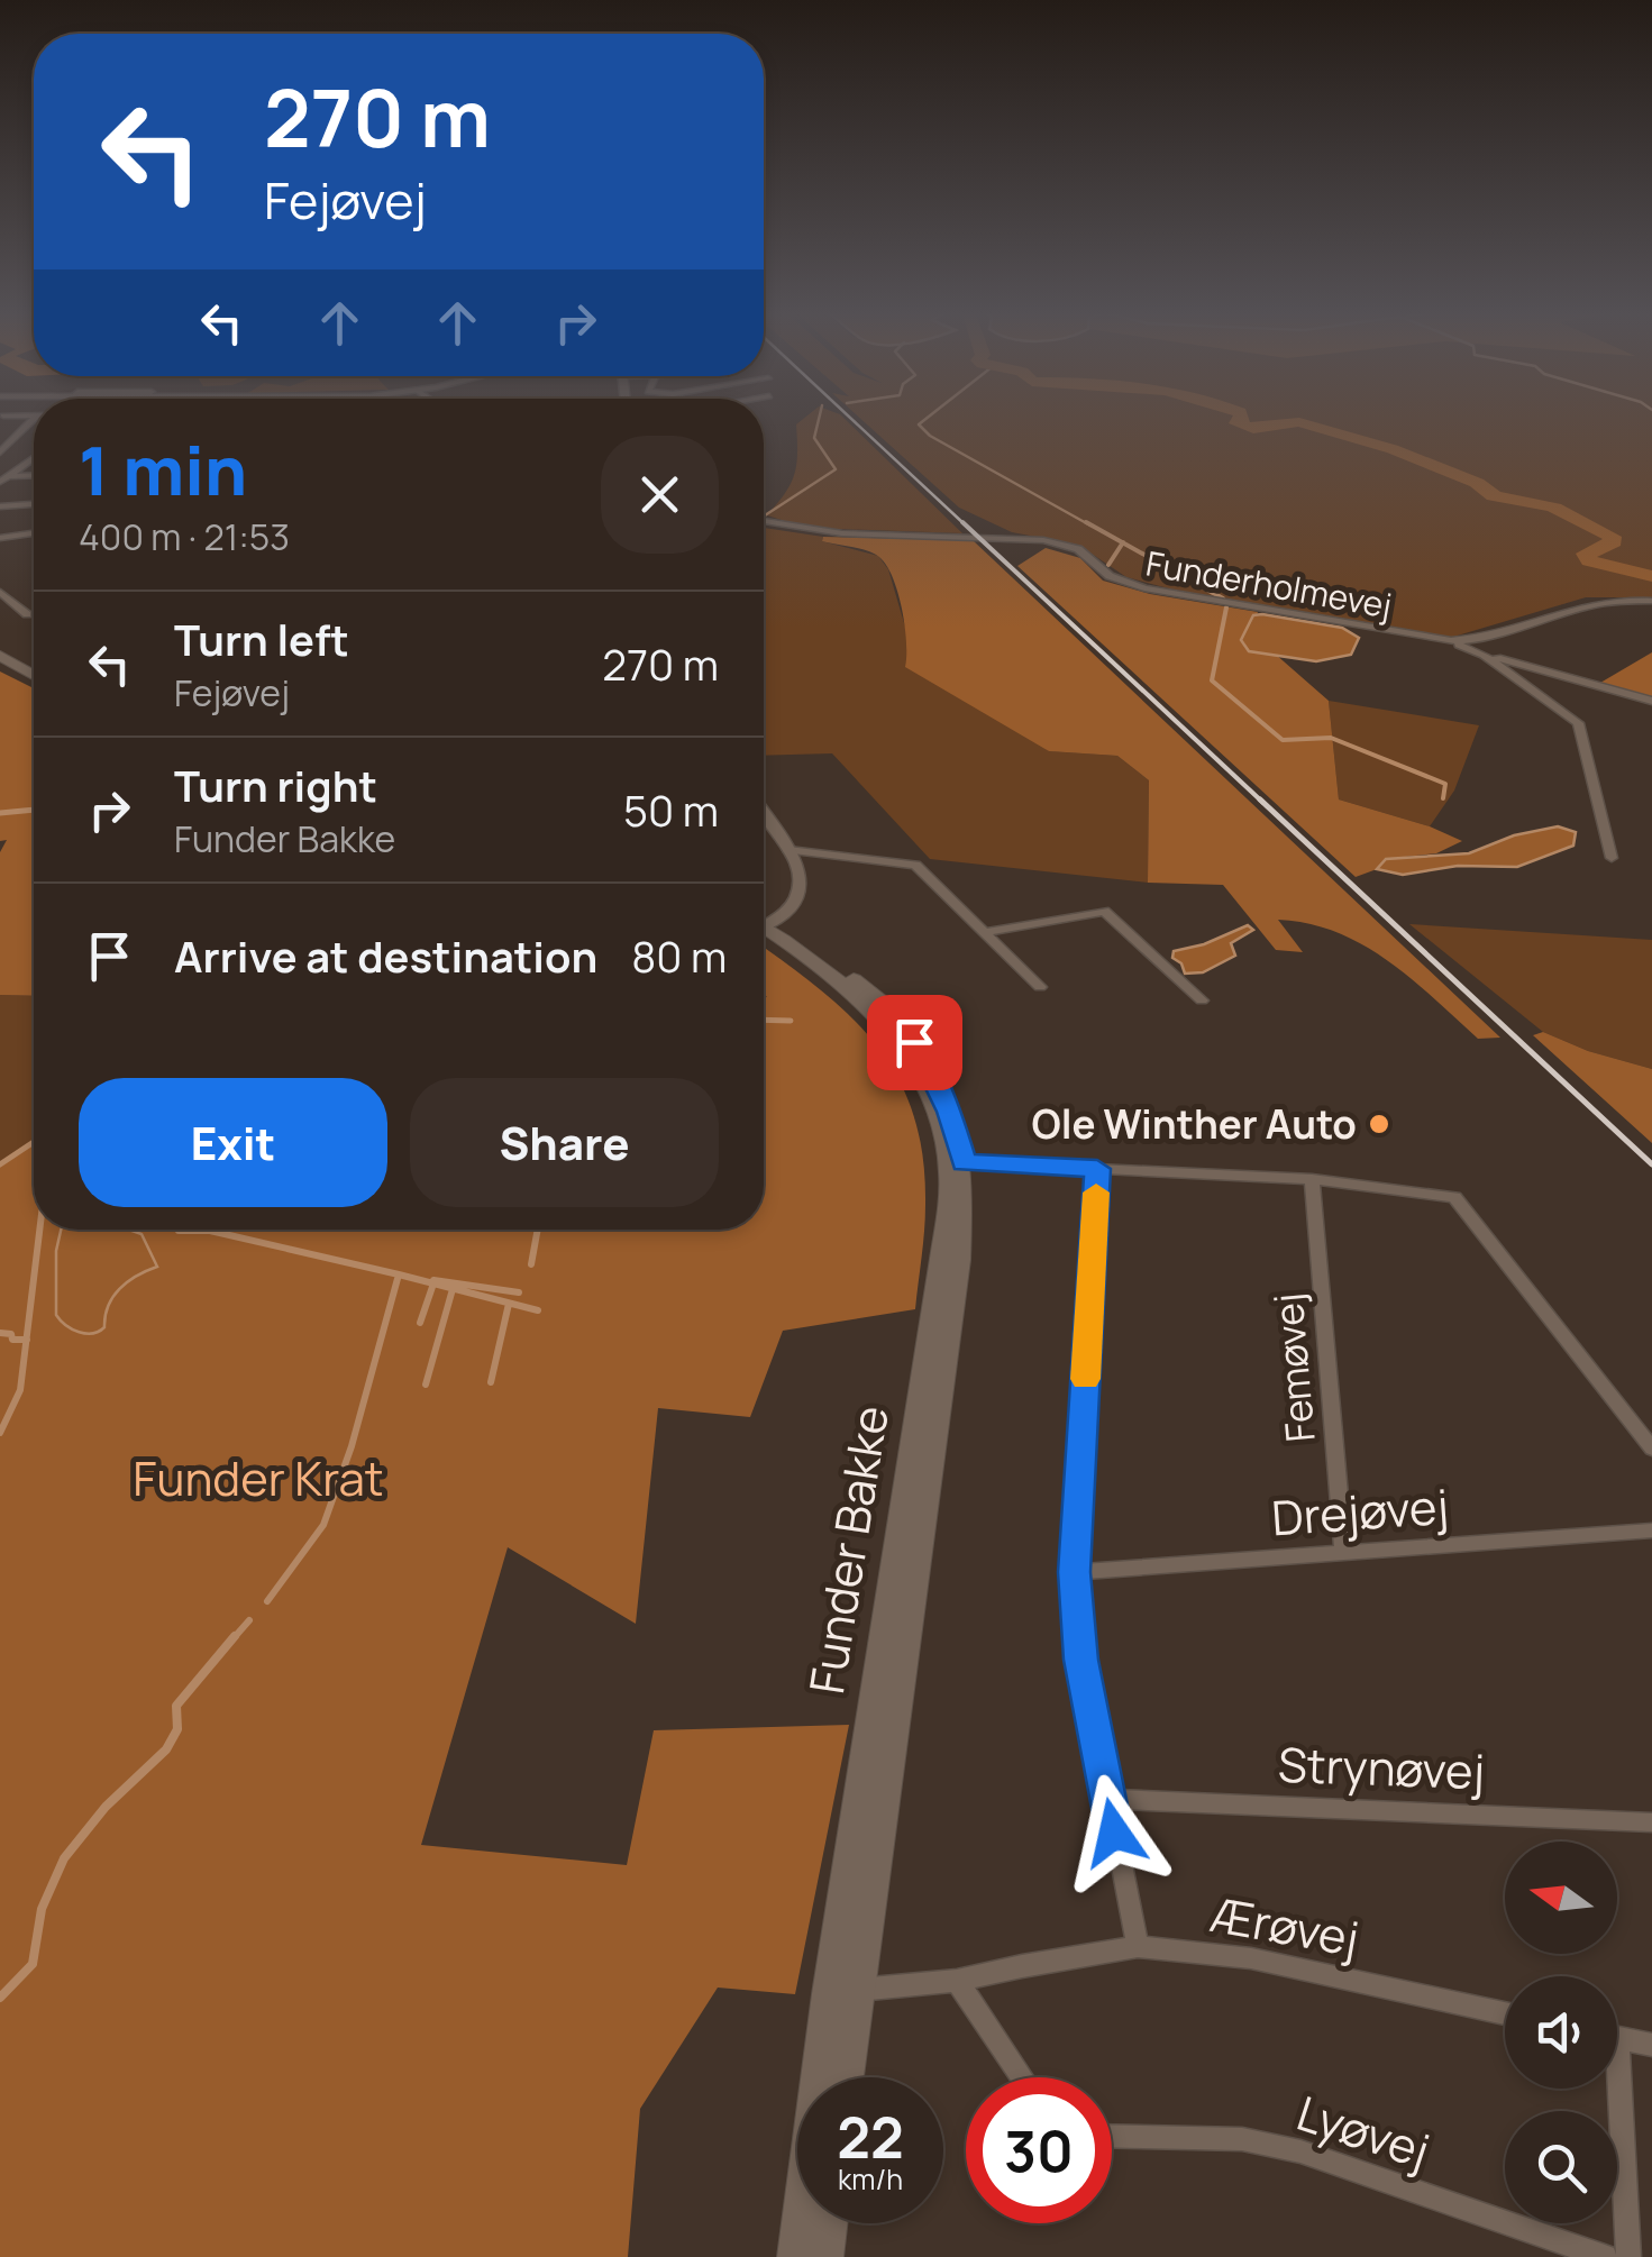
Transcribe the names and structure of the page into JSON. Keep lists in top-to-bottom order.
{
  "streets": {
    "main road": ["Funder Bakke"],
    "street": [
      "Funderholmevej",
      "Femøvej",
      "Drejøvej",
      "Strynøvej",
      "Ærøvej",
      "Lyøvej"
    ]
  },
  "crossings": [
    ["Femøvej", "Drejøvej"],
    ["Funder Bakke", "Ærøvej"]
  ],
  "parks": ["Funder Krat"],
  "places": ["Ole Winther Auto"],
  "north": "left",
  "page": {
    "turn": ["270 m", "Fejøvej"],
    "heading": ["1 min", "400 m · 21:53"],
    "list": [
      {
        "name": "Turn left",
        "note": "Fejøvej",
        "value": "270 m"
      },
      {
        "name": "Turn right",
        "note": "Funder Bakke",
        "value": "50 m"
      },
      {
        "name": "Arrive at destination",
        "value": "80 m"
      }
    ],
    "buttons": ["Exit", "Share"],
    "speed": "22 km/h",
    "limit": "30"
  }
}
